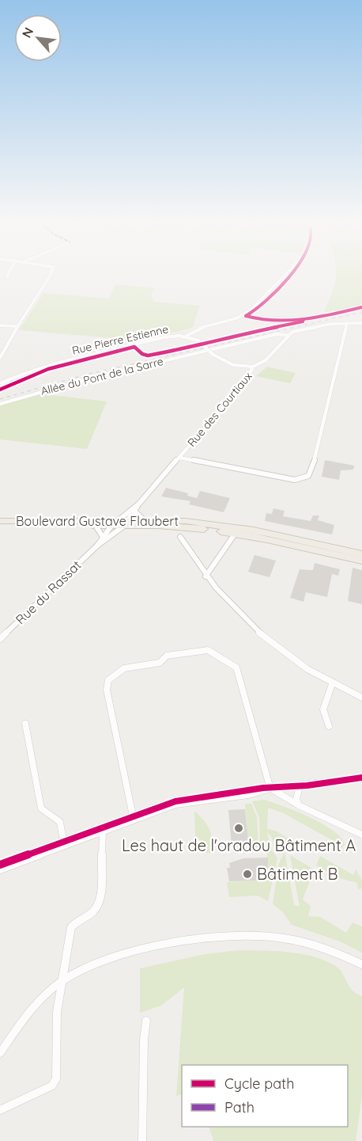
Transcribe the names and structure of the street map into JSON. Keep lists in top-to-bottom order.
{
  "streets": {
    "main road": ["Boulevard Gustave Flaubert"],
    "street": [
      "Rue Pierre Estienne",
      "Allée du Pont de la Sarre",
      "Rue des Courtiaux",
      "Rue du Rassat"
    ]
  },
  "crossings": [
    ["Allée du Pont de la Sarre", "Rue des Courtiaux"],
    ["Rue des Courtiaux", "Boulevard Gustave Flaubert"],
    ["Rue des Courtiaux", "Rue du Rassat"],
    ["Boulevard Gustave Flaubert", "Rue du Rassat"]
  ],
  "places": ["Les haut de l'oradou Bâtiment A", "Bâtiment B"],
  "legend": ["Cycle path", "Path"],
  "north": "top left"
}
